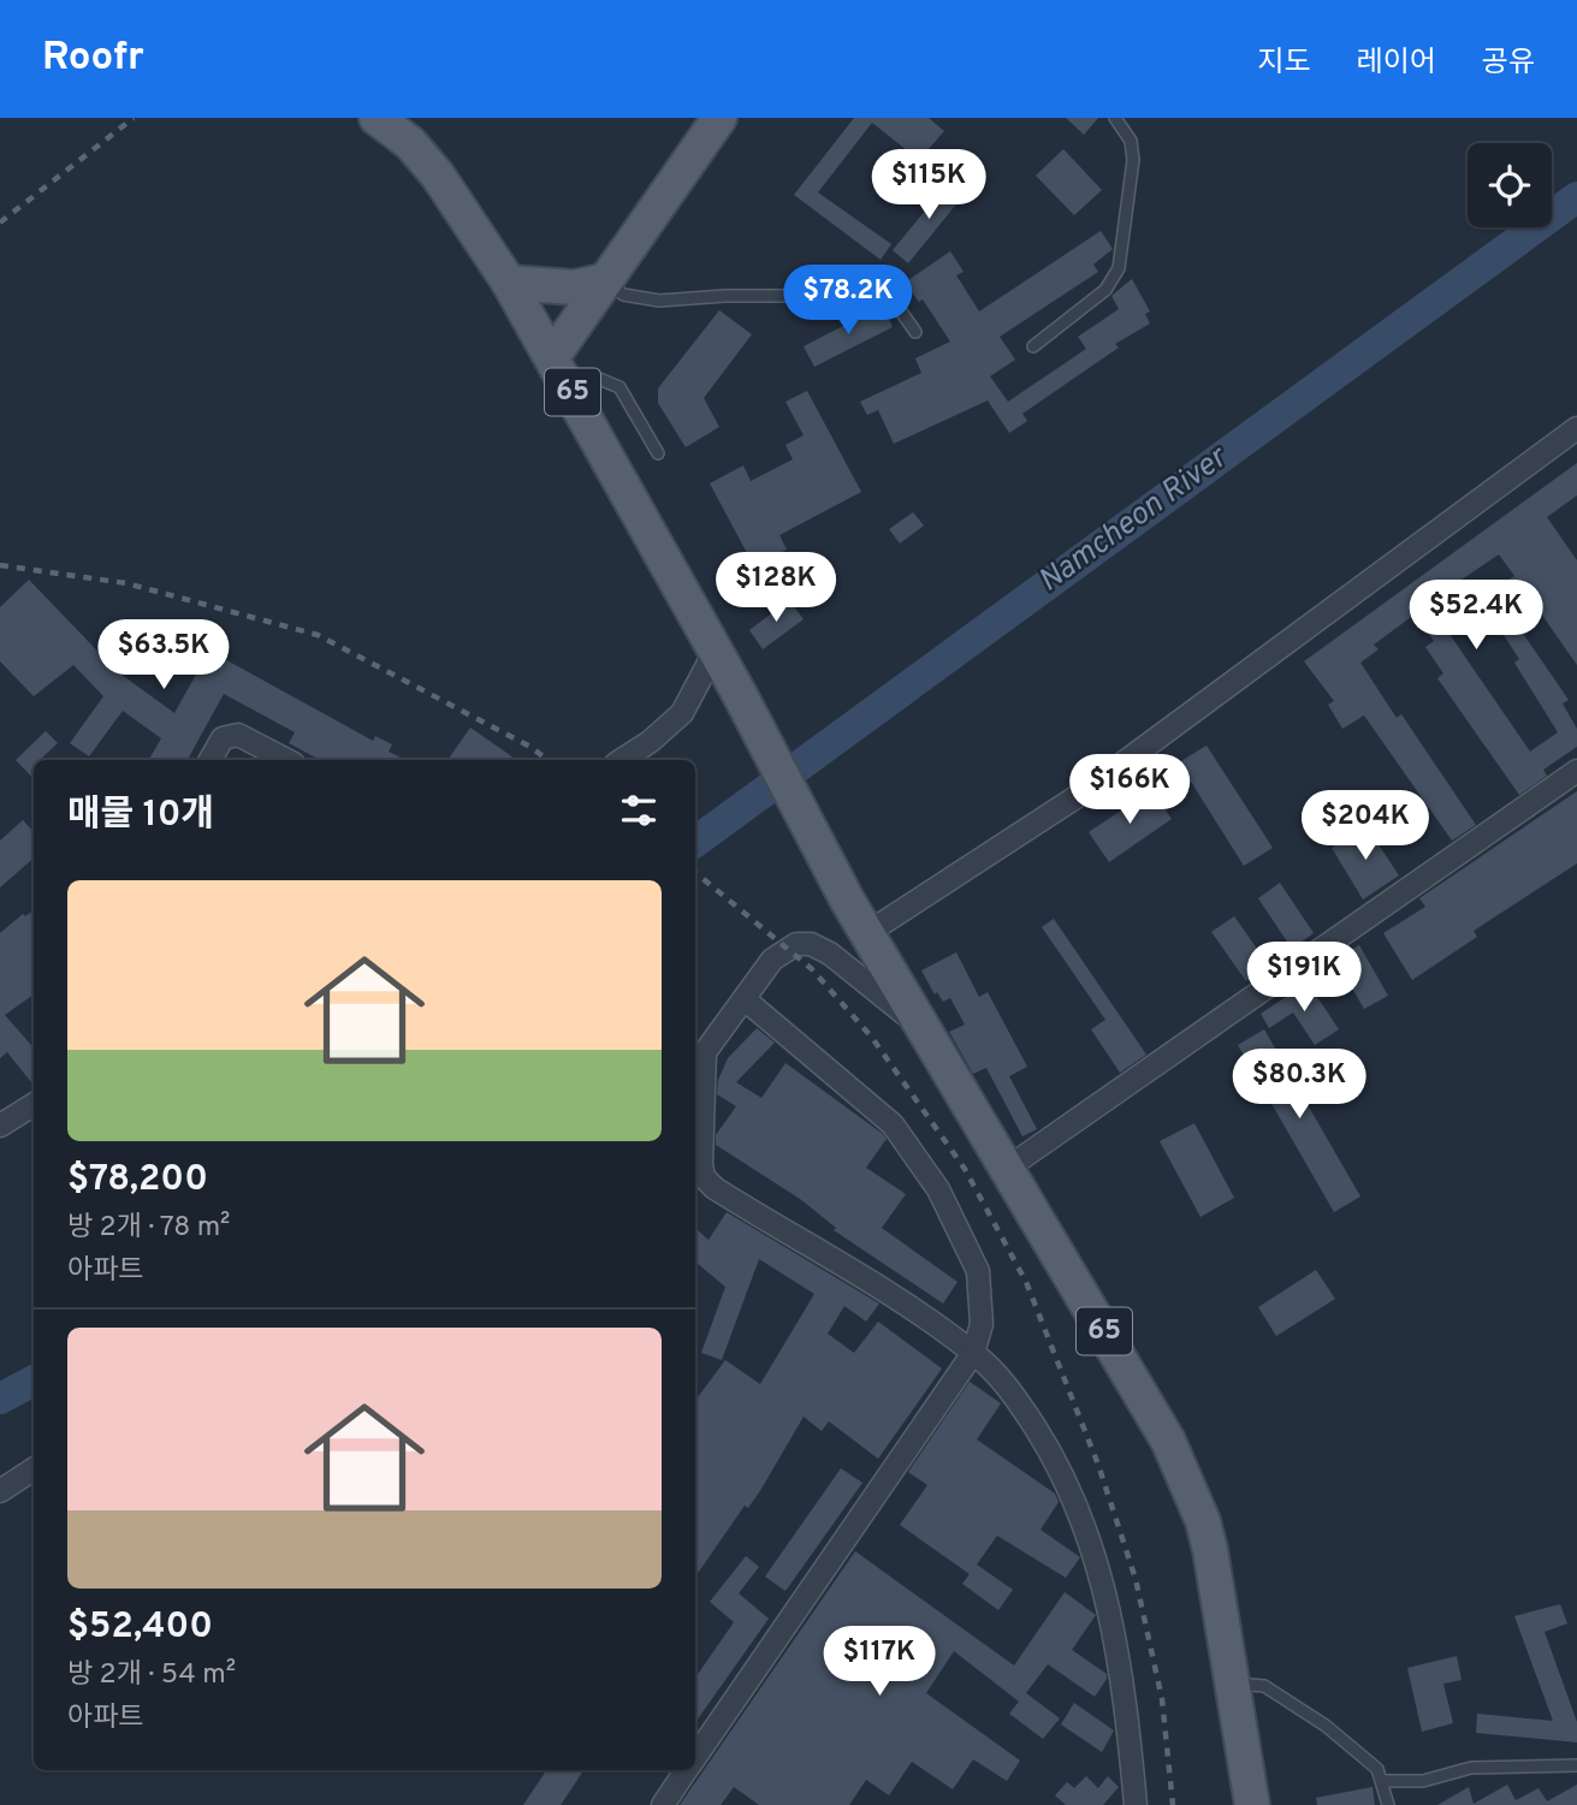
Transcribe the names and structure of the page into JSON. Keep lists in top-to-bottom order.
{
  "streets": {
    "main road": ["65"]
  },
  "water": ["Namcheon River"],
  "page": {
    "header": "Roofr",
    "nav": ["지도", "레이어", "공유"],
    "price": [
      "$115K",
      "$78.2K",
      "$128K",
      "$52.4K",
      "$63.5K",
      "$166K",
      "$204K",
      "$191K",
      "$80.3K",
      "$117K"
    ],
    "heading": "매물 10개",
    "list": [
      {
        "name": "$78,200",
        "note": "방 2개 · 78 m² · 아파트"
      },
      {
        "name": "$52,400",
        "note": "방 2개 · 54 m² · 아파트"
      }
    ]
  }
}
